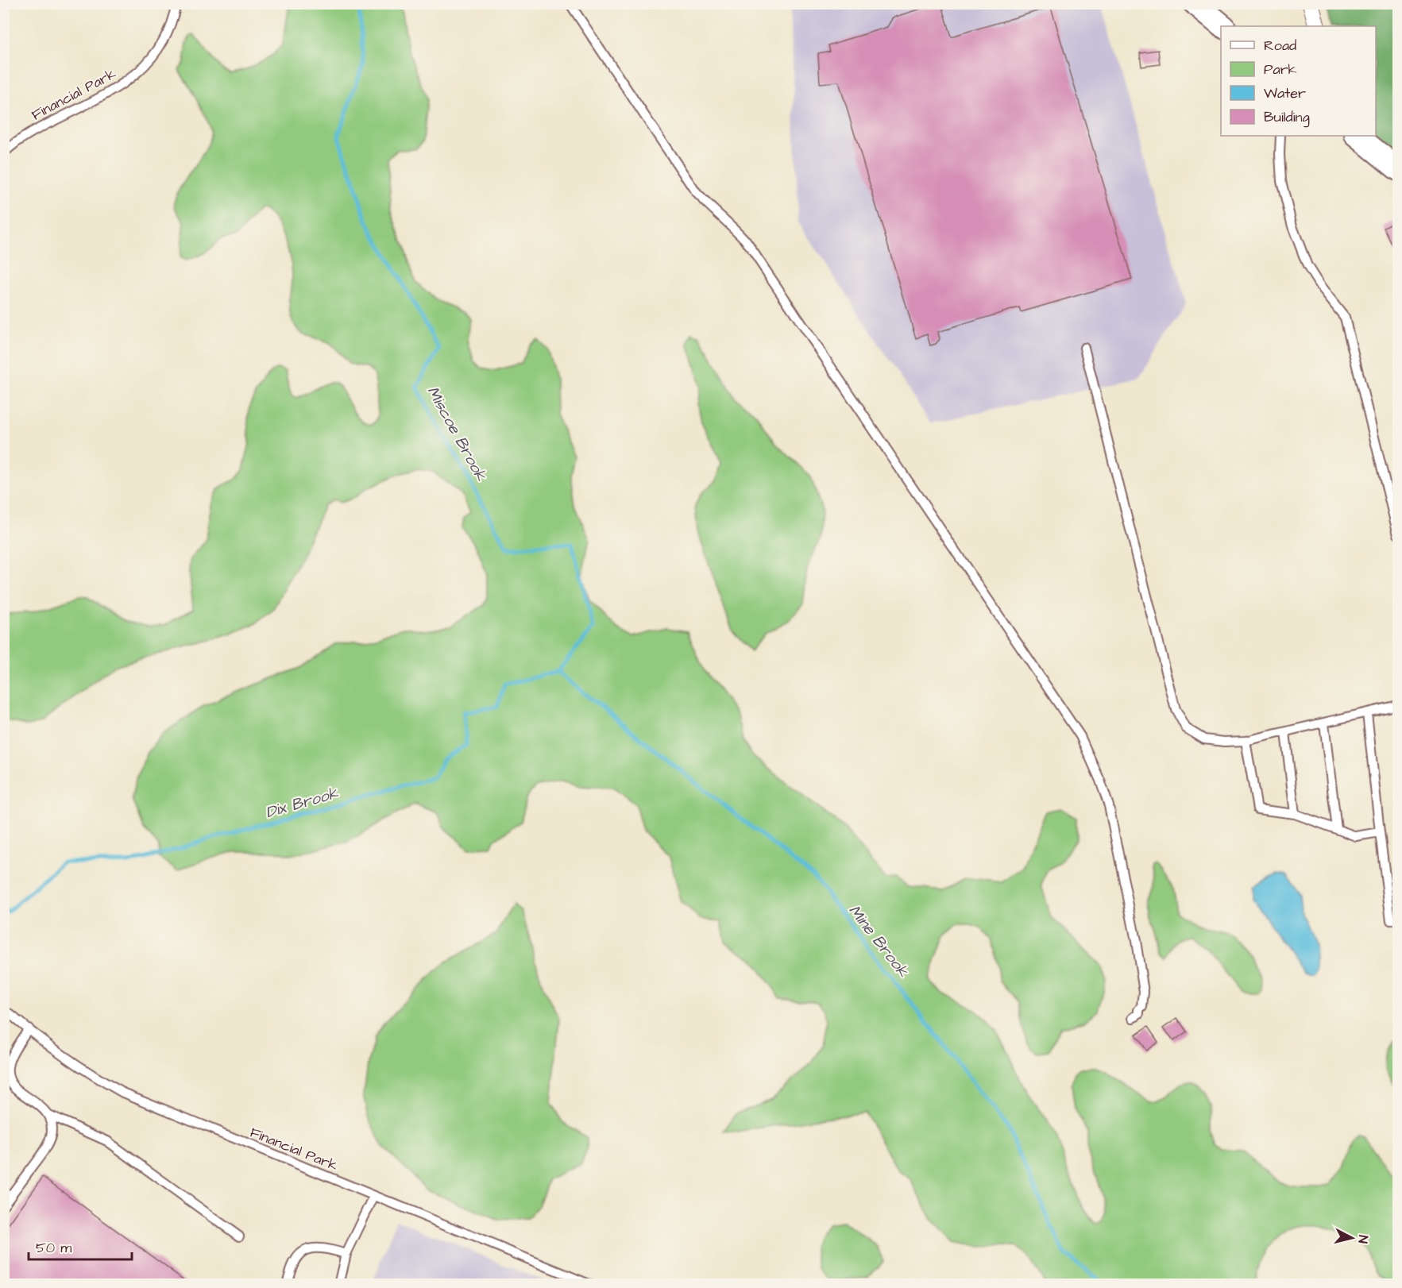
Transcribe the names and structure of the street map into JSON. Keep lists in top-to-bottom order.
{
  "streets": {
    "lane": ["Financial Park"]
  },
  "water": ["Miscoe Brook", "Dix Brook", "Mine Brook"],
  "legend": [
    "Road",
    "Park",
    "Water",
    "Building"
  ],
  "scale_bar": "50 m",
  "north": "right"
}
